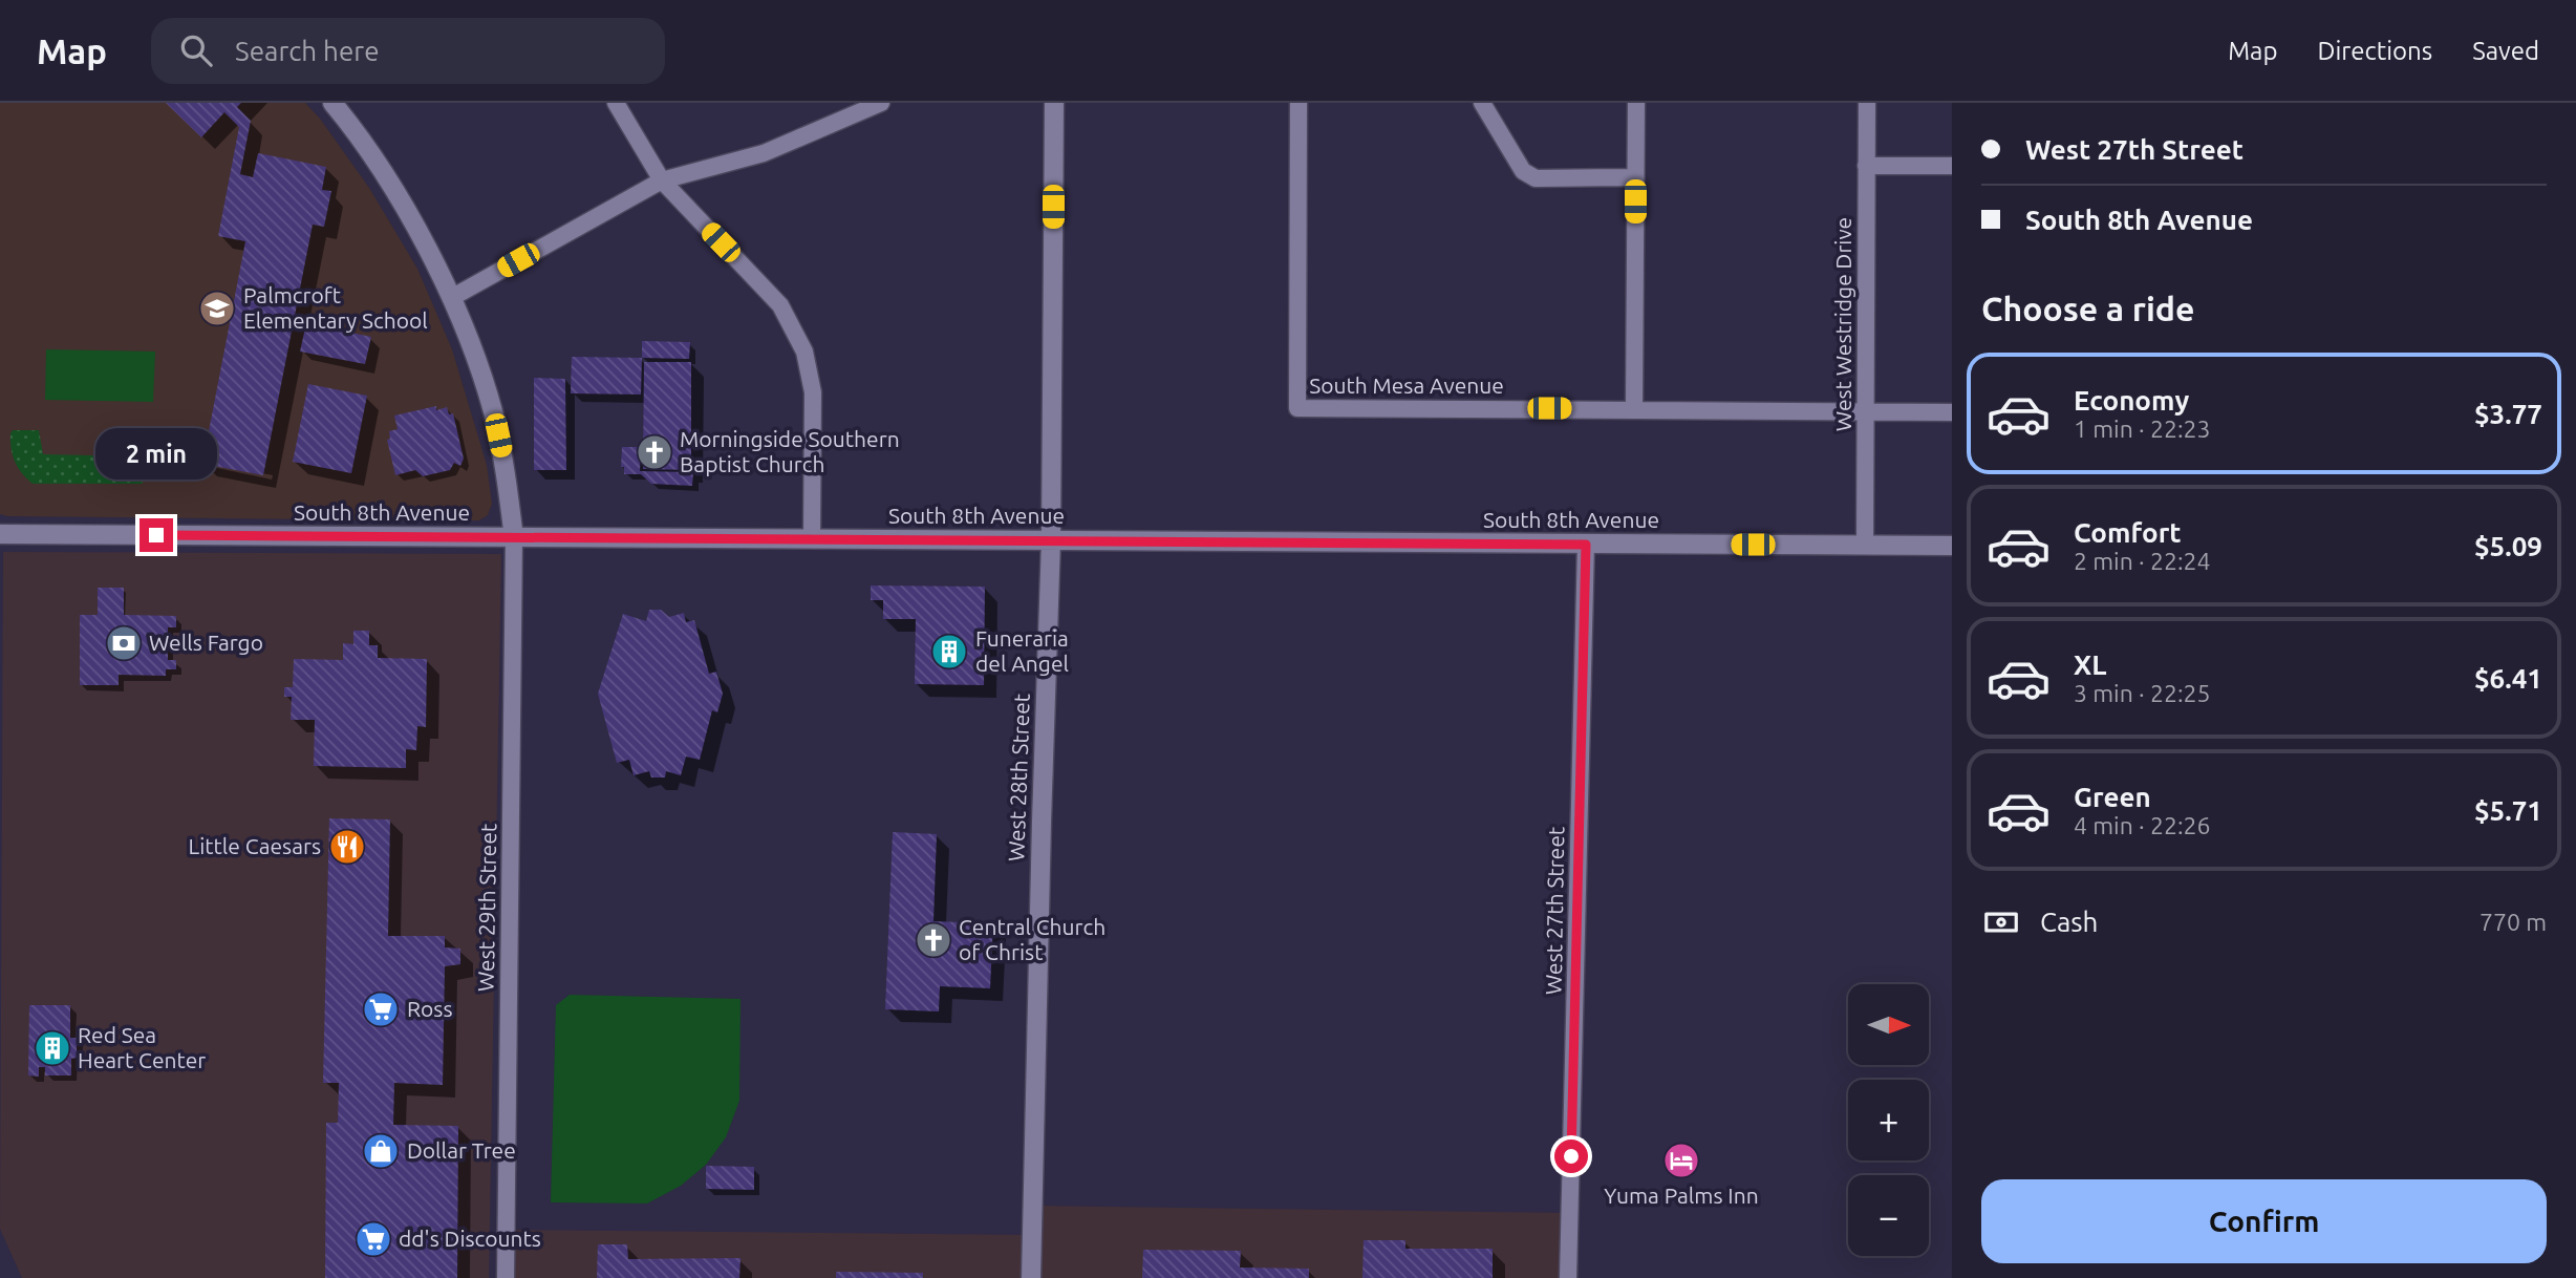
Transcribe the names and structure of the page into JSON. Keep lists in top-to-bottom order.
{
  "streets": {
    "street": [
      "West Westridge Drive",
      "South Mesa Avenue",
      "South 8th Avenue",
      "West 28th Street",
      "West 29th Street",
      "West 27th Street"
    ]
  },
  "crossings": [
    ["West Westridge Drive", "South Mesa Avenue"],
    ["West Westridge Drive", "South 8th Avenue"],
    ["South 8th Avenue", "West 28th Street"],
    ["South 8th Avenue", "West 29th Street"],
    ["South 8th Avenue", "West 27th Street"]
  ],
  "places": {
    "school or university": ["Palmcroft Elementary School"],
    "church": ["Morningside Southern Baptist Church", "Central Church of Christ"],
    "bank": ["Wells Fargo"],
    "building": ["Funeraria del Angel", "Red Sea Heart Center"],
    "restaurant": ["Little Caesars"],
    "supermarket": ["Ross", "dd's Discounts"],
    "shop": ["Dollar Tree"],
    "hotel": ["Yuma Palms Inn"]
  },
  "north": "right",
  "page": {
    "header": "Map",
    "search": "Search here",
    "nav": ["Map", "Directions", "Saved"],
    "banner": ["West 27th Street", "South 8th Avenue"],
    "heading": "Choose a ride",
    "list": [
      {
        "name": "Economy",
        "note": "1 min · 22:23",
        "value": "$3.77"
      },
      {
        "name": "Comfort",
        "note": "2 min · 22:24",
        "value": "$5.09"
      },
      {
        "name": "XL",
        "note": "3 min · 22:25",
        "value": "$6.41"
      },
      {
        "name": "Green",
        "note": "4 min · 22:26",
        "value": "$5.71"
      }
    ],
    "bubble": "2 min",
    "pay": ["Cash", "770 m"],
    "map_buttons": ["+", "−"],
    "buttons": "Confirm"
  }
}
